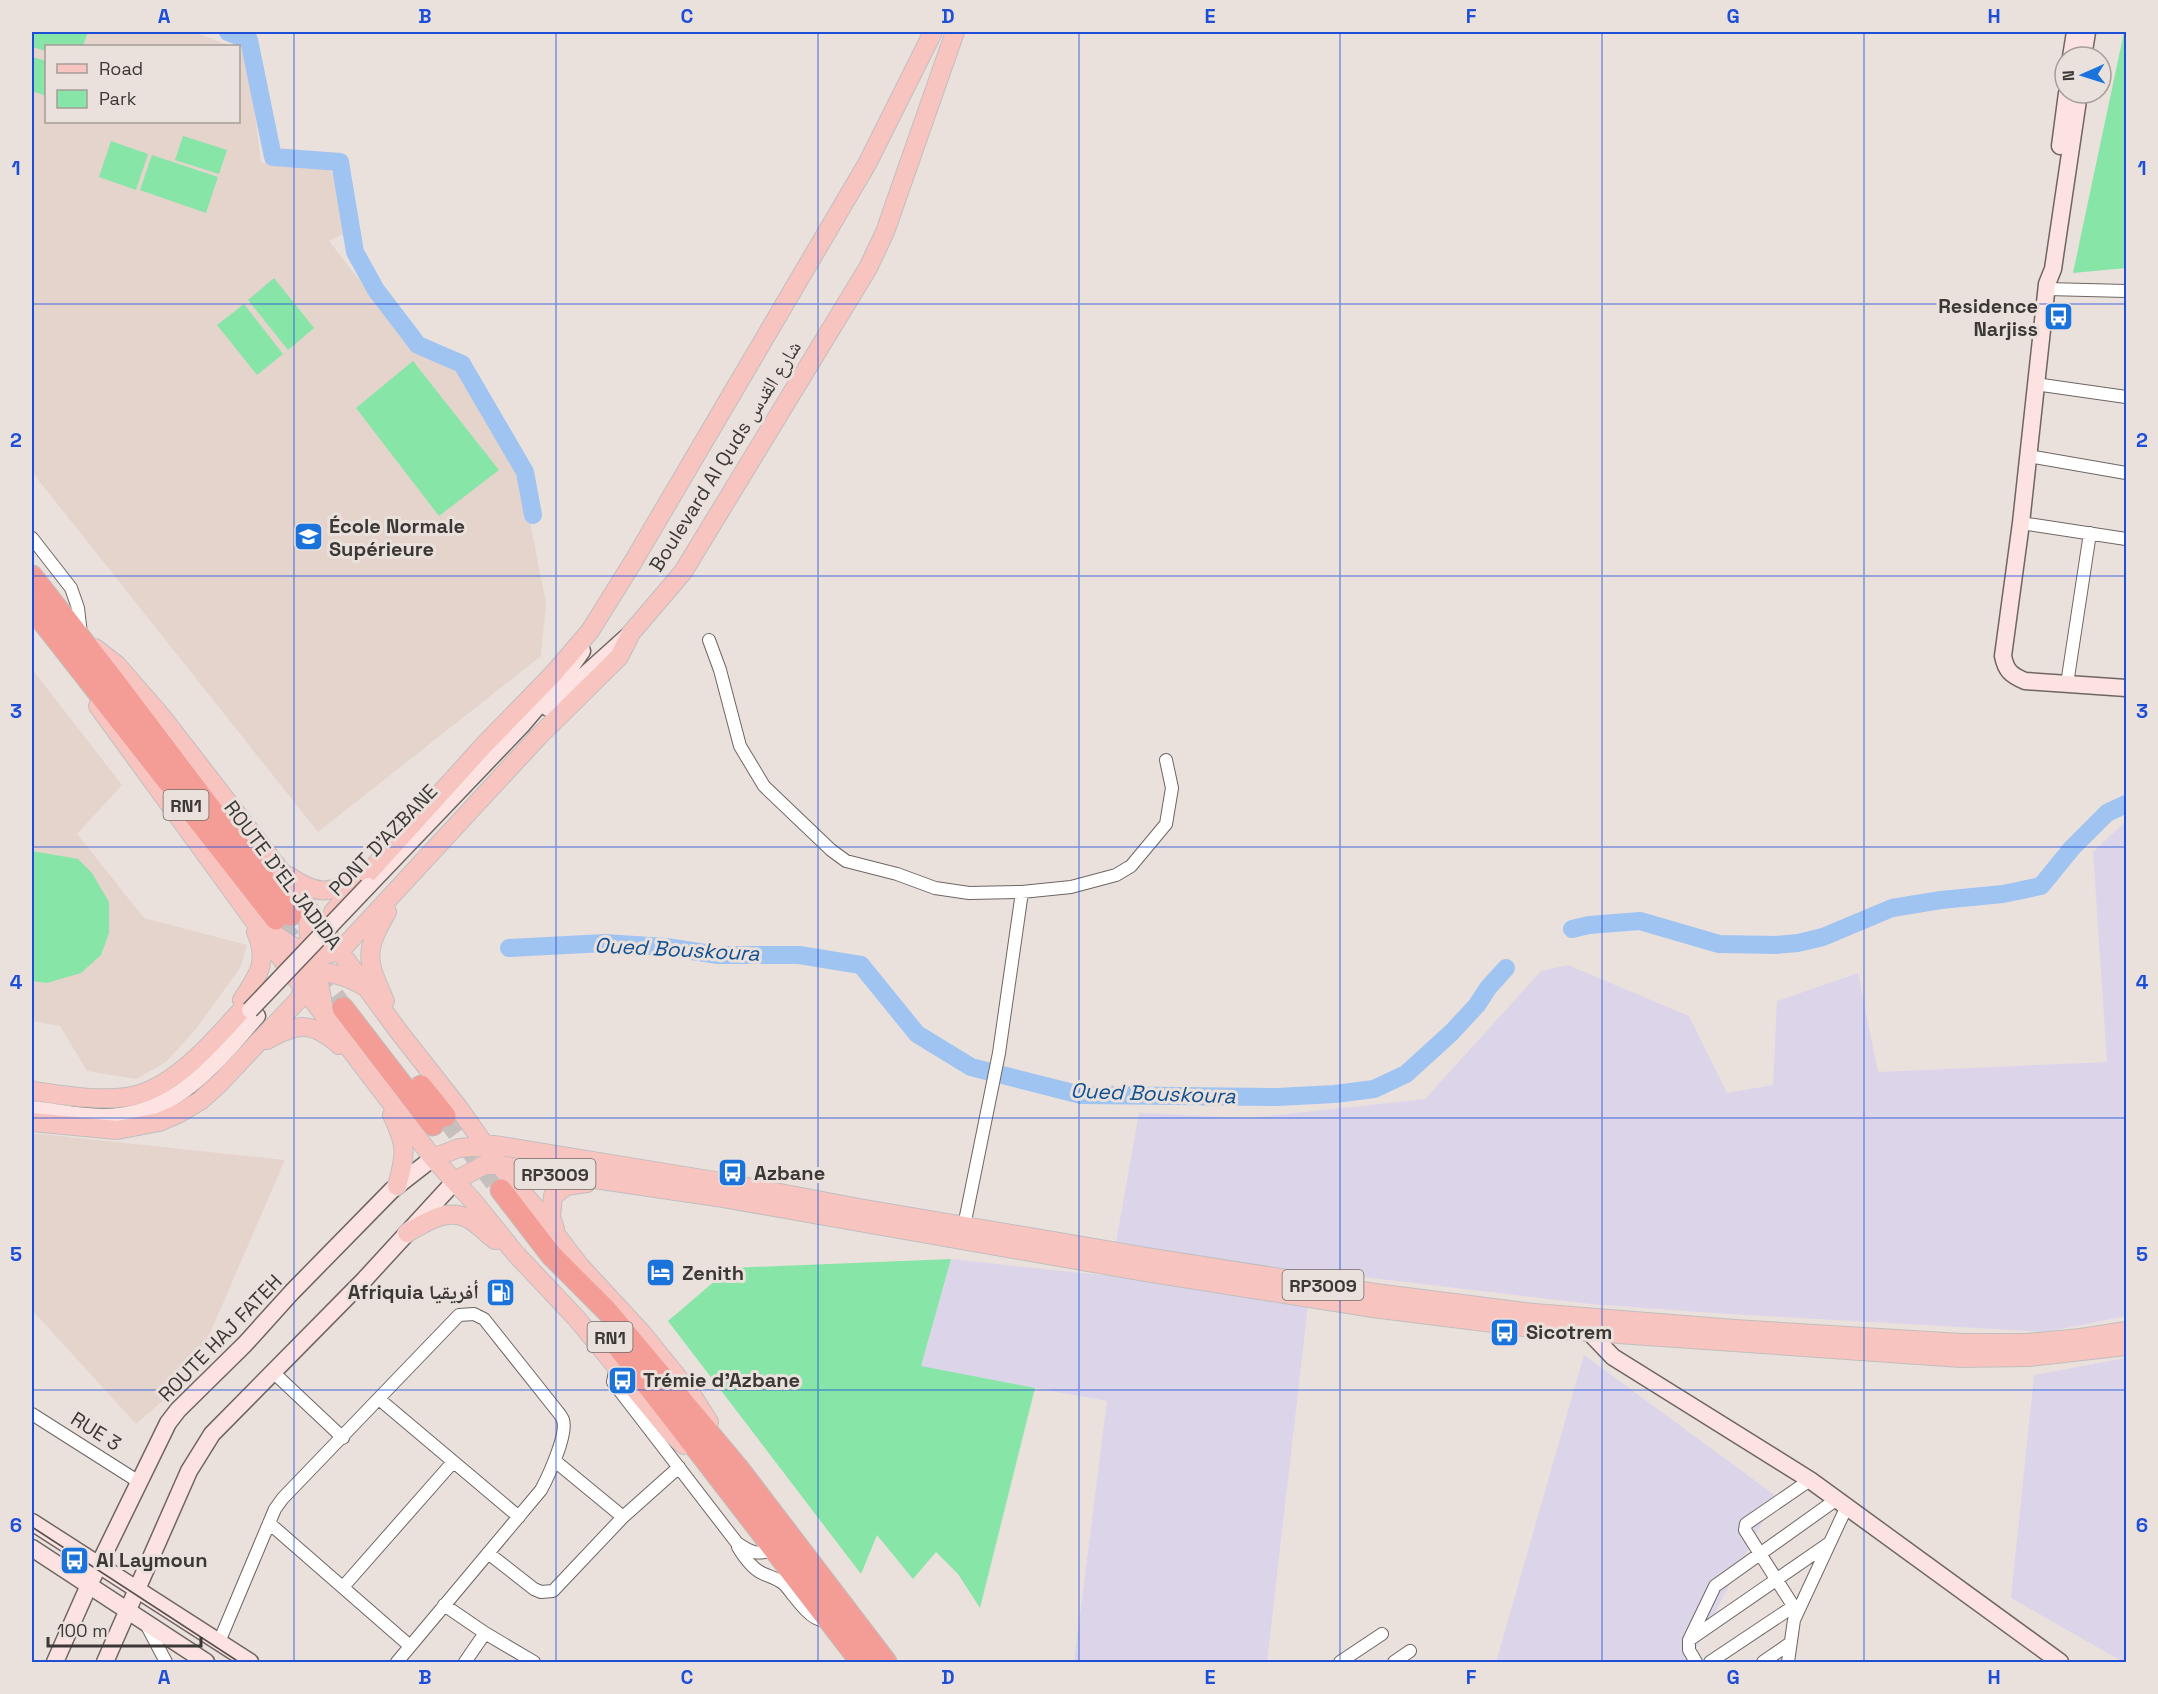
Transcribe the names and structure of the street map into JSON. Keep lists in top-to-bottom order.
{
  "streets": {
    "highway": ["RN1", "ROUTE D'EL JADIDA"],
    "main road": [
      "Boulevard Al Quds شارع القدس",
      "PONT D'AZBANE",
      "RP3009",
      "ROUTE HAJ FATEH"
    ],
    "street": ["RUE 3"]
  },
  "crossings": [
    ["Boulevard Al Quds شارع القدس", "RN1"],
    ["Boulevard Al Quds شارع القدس", "PONT D'AZBANE"],
    ["Boulevard Al Quds شارع القدس", "ROUTE D'EL JADIDA"],
    ["RN1", "ROUTE D'EL JADIDA"],
    ["ROUTE HAJ FATEH", "RUE 3"]
  ],
  "water": ["Oued Bouskoura"],
  "places": {
    "bus stop": [
      "Residence Narjiss",
      "Azbane",
      "Sicotrem",
      "Trémie d'Azbane",
      "Al Laymoun"
    ],
    "school or university": ["École Normale Supérieure"],
    "hotel": ["Zenith"],
    "fuel station": ["Afriquia أفريقيا"]
  },
  "legend": ["Road", "Park"],
  "scale_bar": "100 m",
  "north": "left",
  "grid": {
    "columns": [
      "A",
      "B",
      "C",
      "D",
      "E",
      "F",
      "G",
      "H"
    ],
    "rows": [
      "1",
      "2",
      "3",
      "4",
      "5",
      "6"
    ]
  }
}
